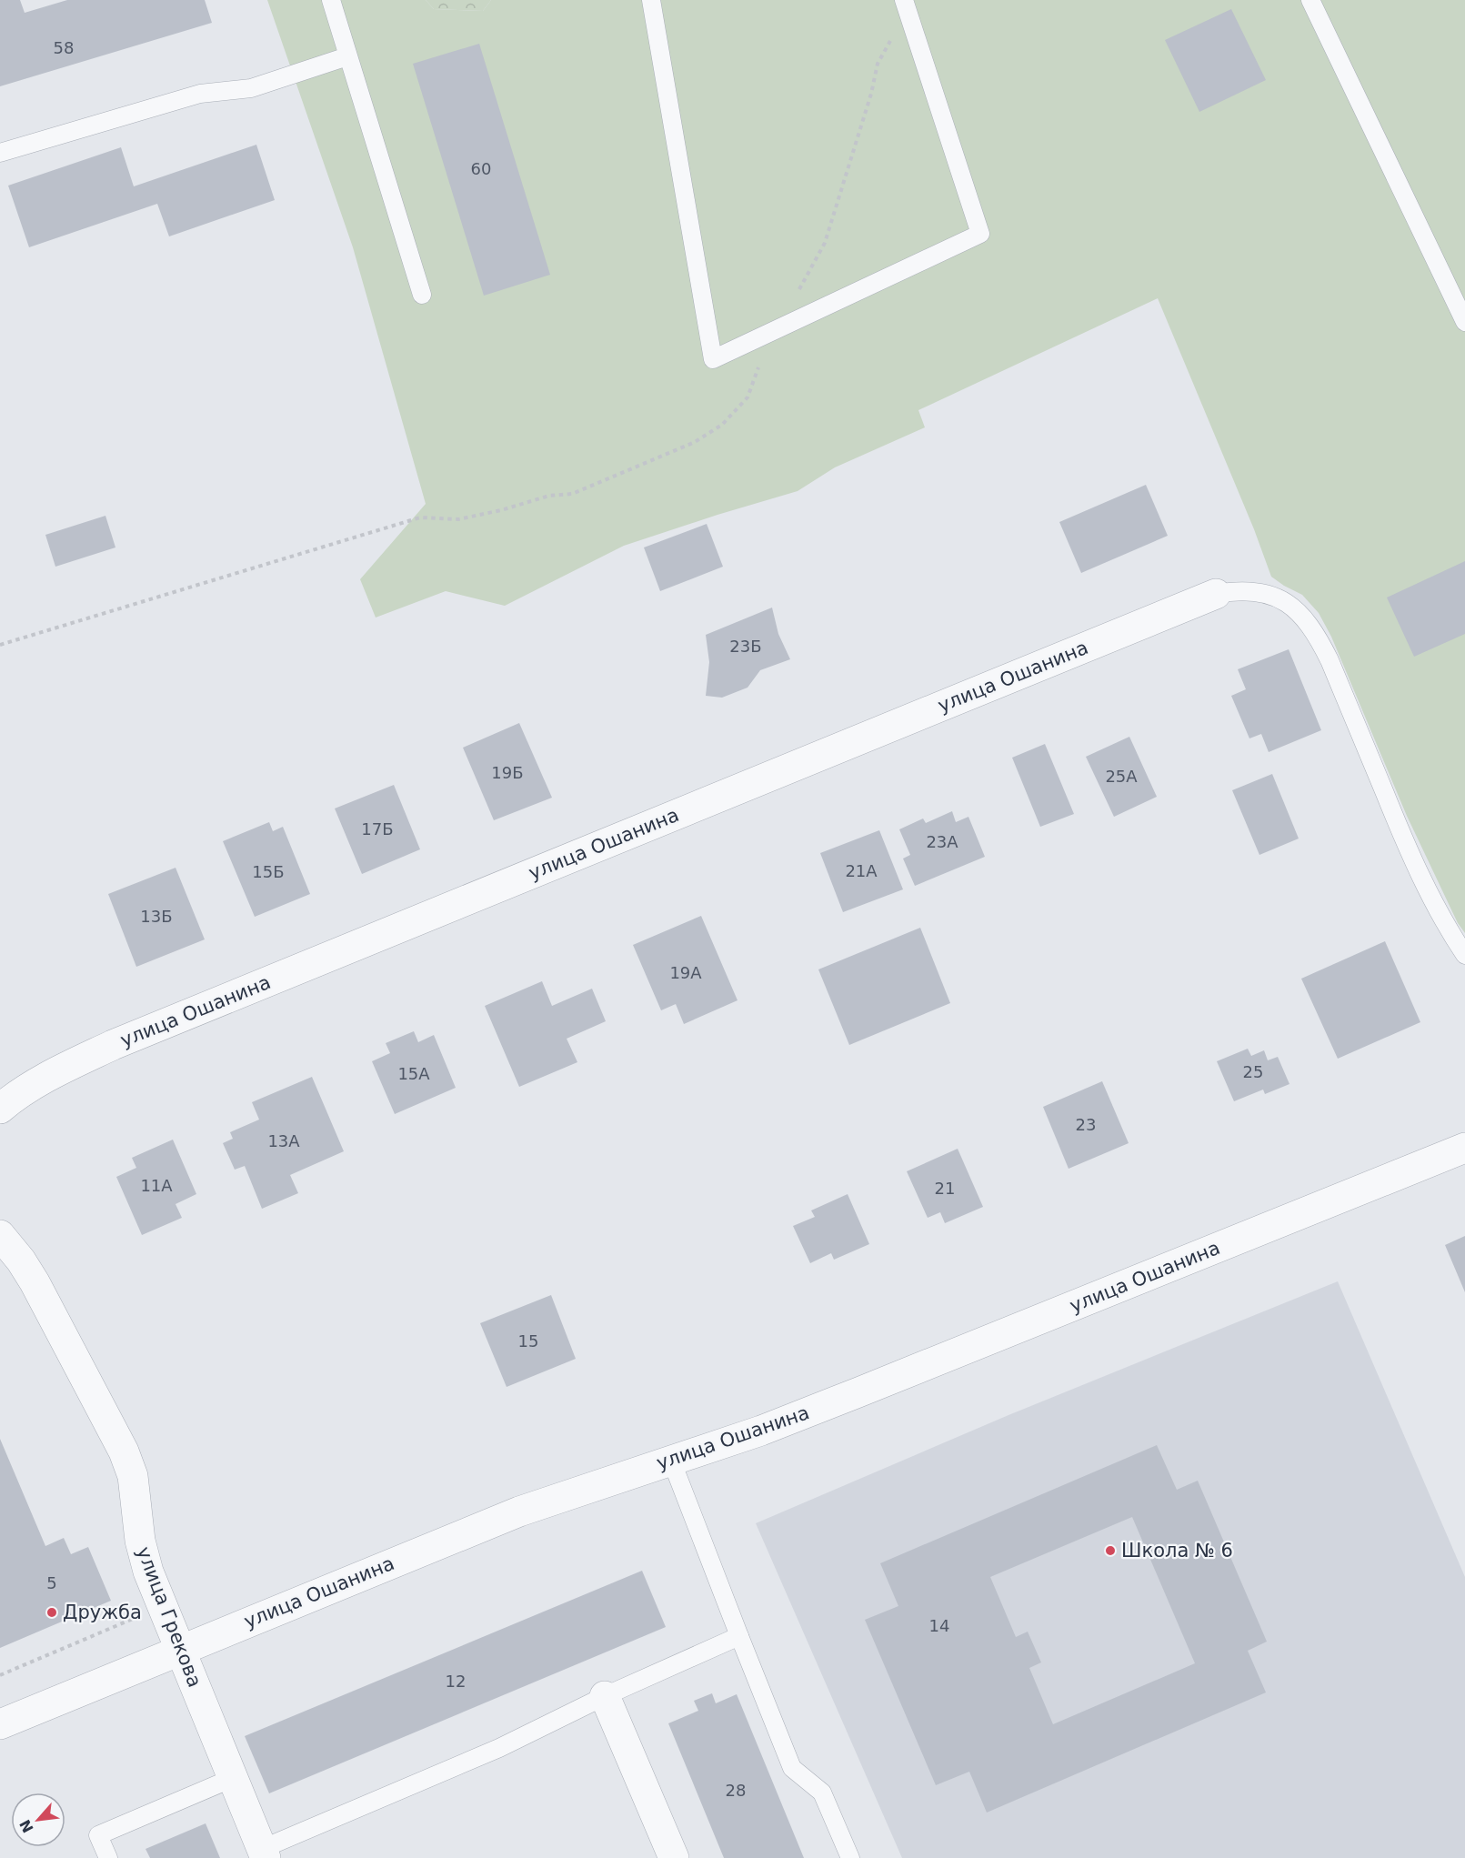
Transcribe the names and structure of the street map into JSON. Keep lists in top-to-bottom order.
{
  "streets": {
    "street": ["улица Ошанина", "улица Грекова"]
  },
  "crossings": [
    ["улица Ошанина", "улица Грекова"]
  ],
  "places": ["Школа № 6", "Дружба"],
  "house_numbers": [
    "58",
    "60",
    "23Б",
    "19Б",
    "25А",
    "17Б",
    "23А",
    "21А",
    "15Б",
    "13Б",
    "19А",
    "25",
    "15А",
    "23",
    "13А",
    "11А",
    "21",
    "15",
    "5",
    "14",
    "12",
    "28"
  ],
  "north": "bottom left"
}
